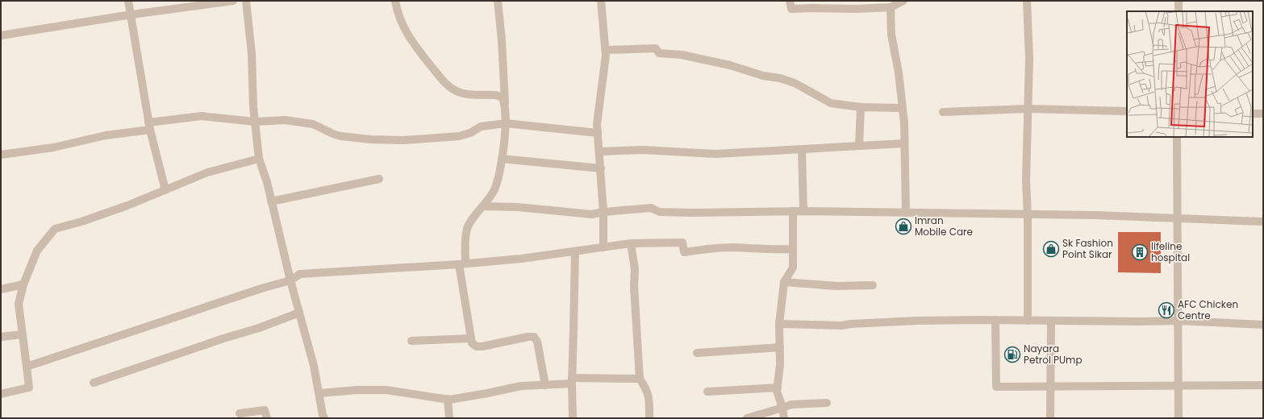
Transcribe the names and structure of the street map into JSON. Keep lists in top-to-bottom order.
{
  "places": {
    "shop": ["Imran Mobile Care", "Sk Fashion Point Sikar"],
    "building": ["lifeline hospital"],
    "restaurant": ["AFC Chicken Centre"],
    "fuel station": ["Nayara Petrol PUmp"]
  }
}
